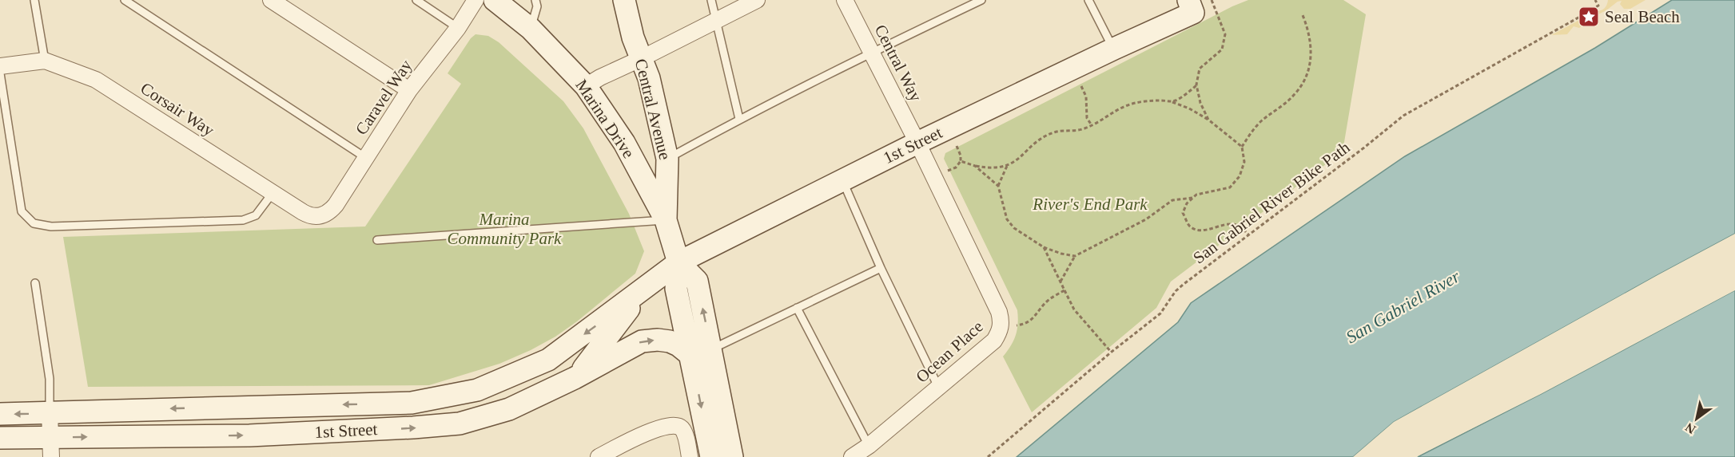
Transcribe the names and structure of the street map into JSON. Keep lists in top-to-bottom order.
{
  "streets": {
    "main road": ["Central Avenue", "Marina Drive", "1st Street"],
    "street": [
      "Central Way",
      "Caravel Way",
      "Corsair Way",
      "Ocean Place"
    ],
    "path": ["San Gabriel River Bike Path"]
  },
  "crossings": [
    ["Central Way", "1st Street"],
    ["Central Way", "Ocean Place"],
    ["Caravel Way", "Corsair Way"],
    ["Central Avenue", "Marina Drive"],
    ["Marina Drive", "1st Street"],
    ["1st Street", "Ocean Place"]
  ],
  "water": ["San Gabriel River"],
  "parks": ["River's End Park", "Marina Community Park"],
  "places": {
    "place": ["Seal Beach"]
  },
  "north": "bottom left"
}
